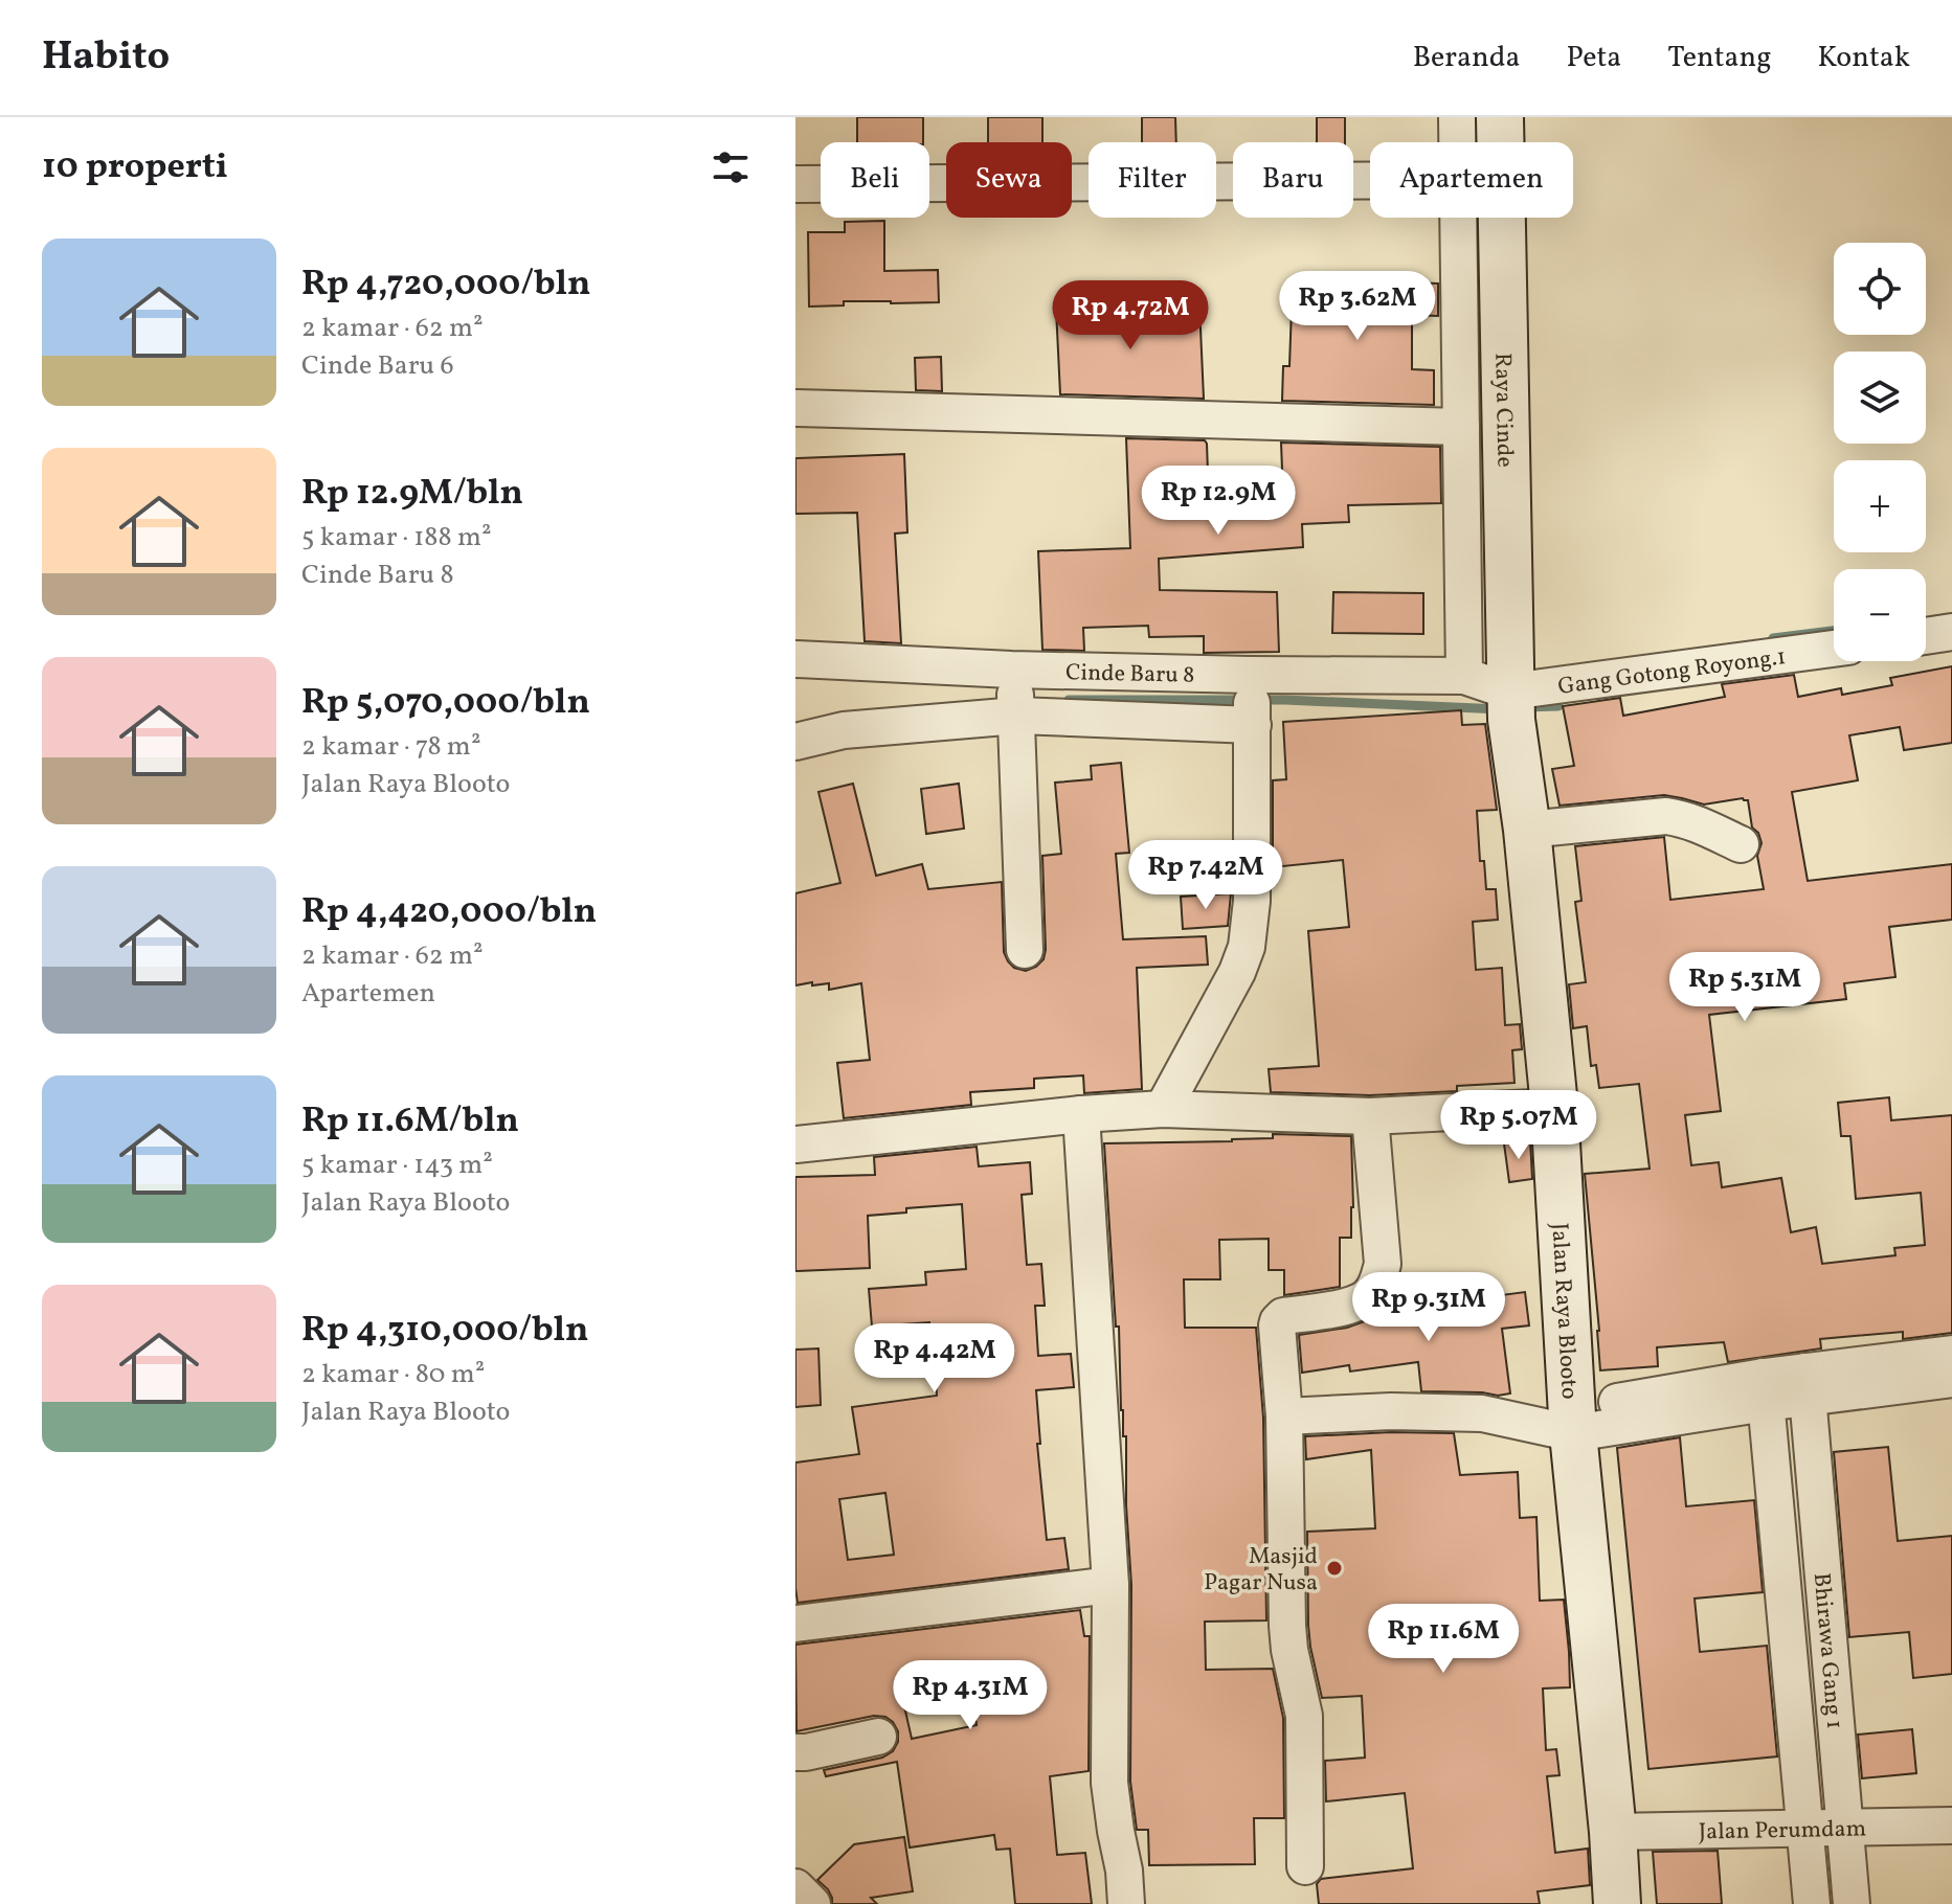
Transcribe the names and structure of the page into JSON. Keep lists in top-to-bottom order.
{
  "streets": {
    "street": [
      "Raya Cinde",
      "Gang Gotong Royong.1",
      "Cinde Baru 8",
      "Jalan Raya Blooto",
      "Bhirawa Gang 1",
      "Jalan Perumdam"
    ]
  },
  "crossings": [
    ["Raya Cinde", "Gang Gotong Royong.1"],
    ["Raya Cinde", "Cinde Baru 8"],
    ["Raya Cinde", "Jalan Raya Blooto"],
    ["Gang Gotong Royong.1", "Cinde Baru 8"],
    ["Gang Gotong Royong.1", "Jalan Raya Blooto"],
    ["Cinde Baru 8", "Jalan Raya Blooto"],
    ["Jalan Raya Blooto", "Jalan Perumdam"],
    ["Bhirawa Gang 1", "Jalan Perumdam"]
  ],
  "places": ["Masjid Pagar Nusa"],
  "page": {
    "header": "Habito",
    "nav": [
      "Beranda",
      "Peta",
      "Tentang",
      "Kontak"
    ],
    "heading": "10 properti",
    "chip": [
      "Beli",
      "Sewa",
      "Filter",
      "Baru",
      "Apartemen"
    ],
    "list": [
      {
        "name": "Rp 4,720,000/bln",
        "note": "2 kamar · 62 m² · Cinde Baru 6"
      },
      {
        "name": "Rp 12.9M/bln",
        "note": "5 kamar · 188 m² · Cinde Baru 8"
      },
      {
        "name": "Rp 5,070,000/bln",
        "note": "2 kamar · 78 m² · Jalan Raya Blooto"
      },
      {
        "name": "Rp 4,420,000/bln",
        "note": "2 kamar · 62 m² · Apartemen"
      },
      {
        "name": "Rp 11.6M/bln",
        "note": "5 kamar · 143 m² · Jalan Raya Blooto"
      },
      {
        "name": "Rp 4,310,000/bln",
        "note": "2 kamar · 80 m² · Jalan Raya Blooto"
      }
    ],
    "map_buttons": ["+", "−"],
    "price": [
      "Rp 3.62M",
      "Rp 4.72M",
      "Rp 12.9M",
      "Rp 7.42M",
      "Rp 5.31M",
      "Rp 5.07M",
      "Rp 9.31M",
      "Rp 4.42M",
      "Rp 11.6M",
      "Rp 4.31M"
    ]
  }
}
